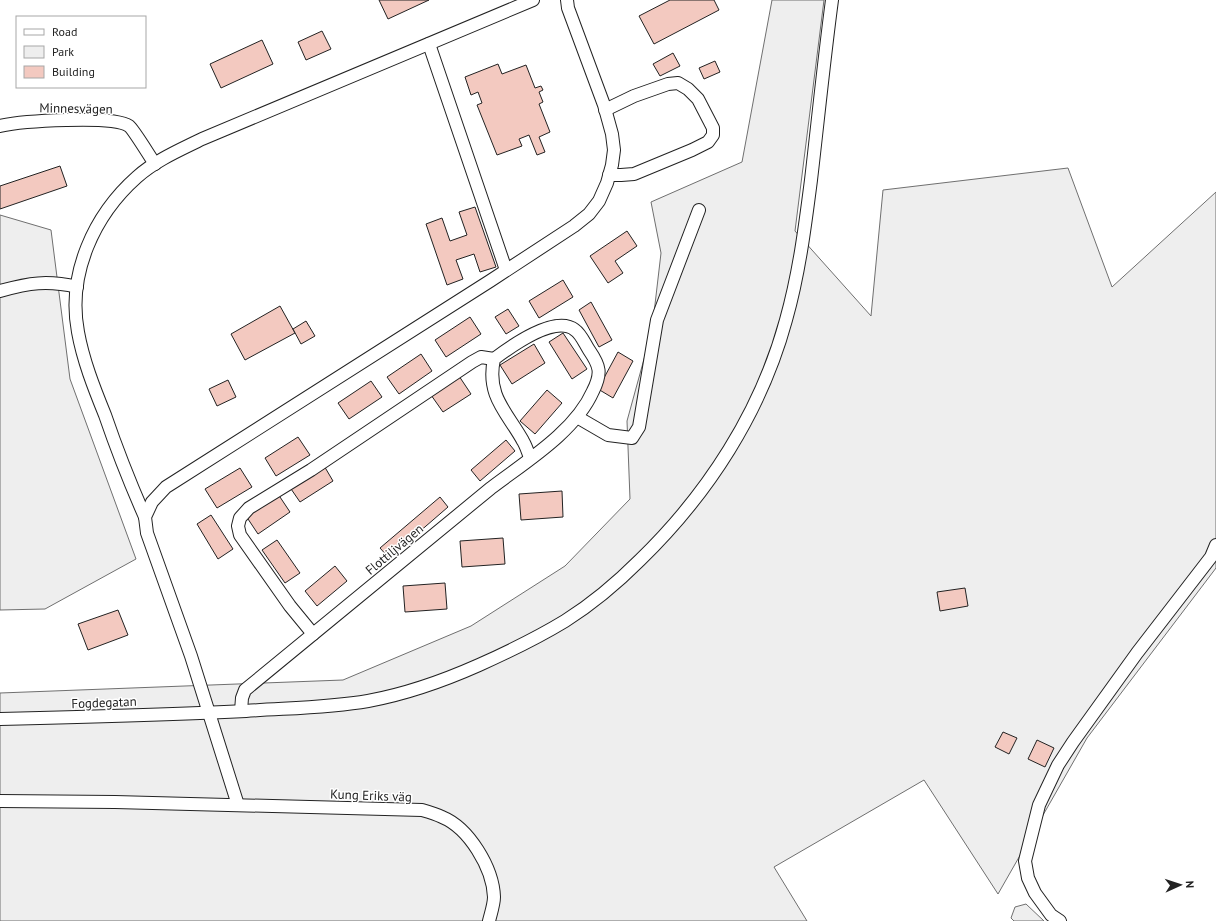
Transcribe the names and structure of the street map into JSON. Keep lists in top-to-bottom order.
{
  "streets": {
    "street": [
      "Minnesvägen",
      "Flottiljvägen",
      "Fogdegatan",
      "Kung Eriks väg"
    ]
  },
  "crossings": [
    ["Flottiljvägen", "Fogdegatan"]
  ],
  "legend": ["Road", "Park", "Building"],
  "north": "right"
}
